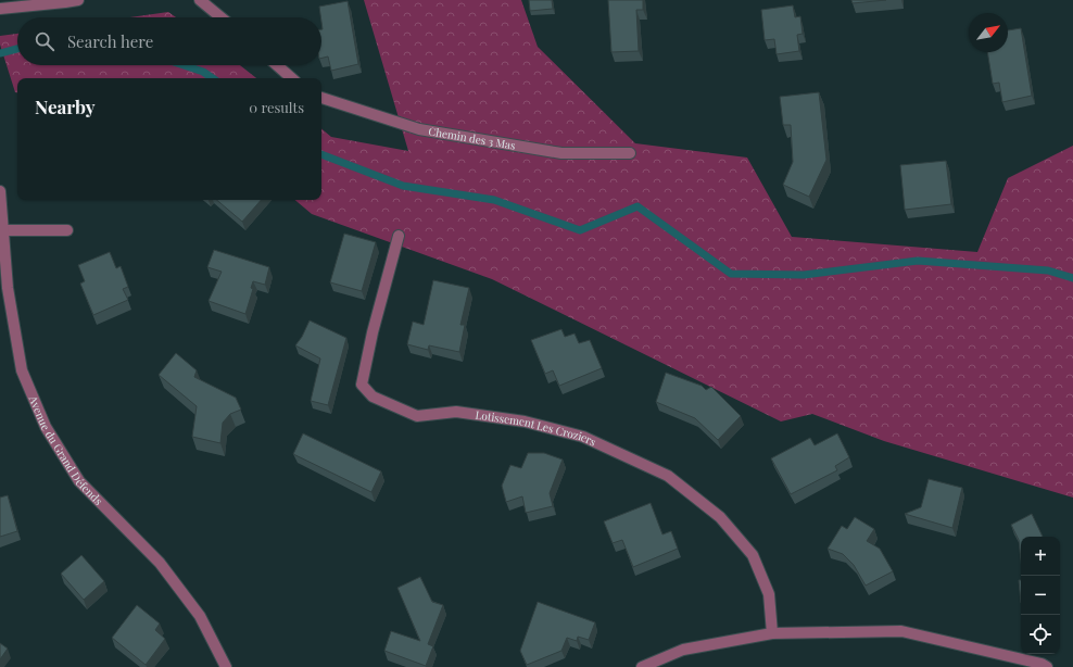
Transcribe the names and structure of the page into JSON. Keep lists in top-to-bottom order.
{
  "streets": {
    "street": ["Chemin des 3 Mas", "Lotissement Les Croziers", "Avenue du Grand Défends"]
  },
  "north": "top right",
  "page": {
    "search": "Search here",
    "heading": ["Nearby", "0 results"],
    "map_buttons": ["+", "−"]
  }
}
